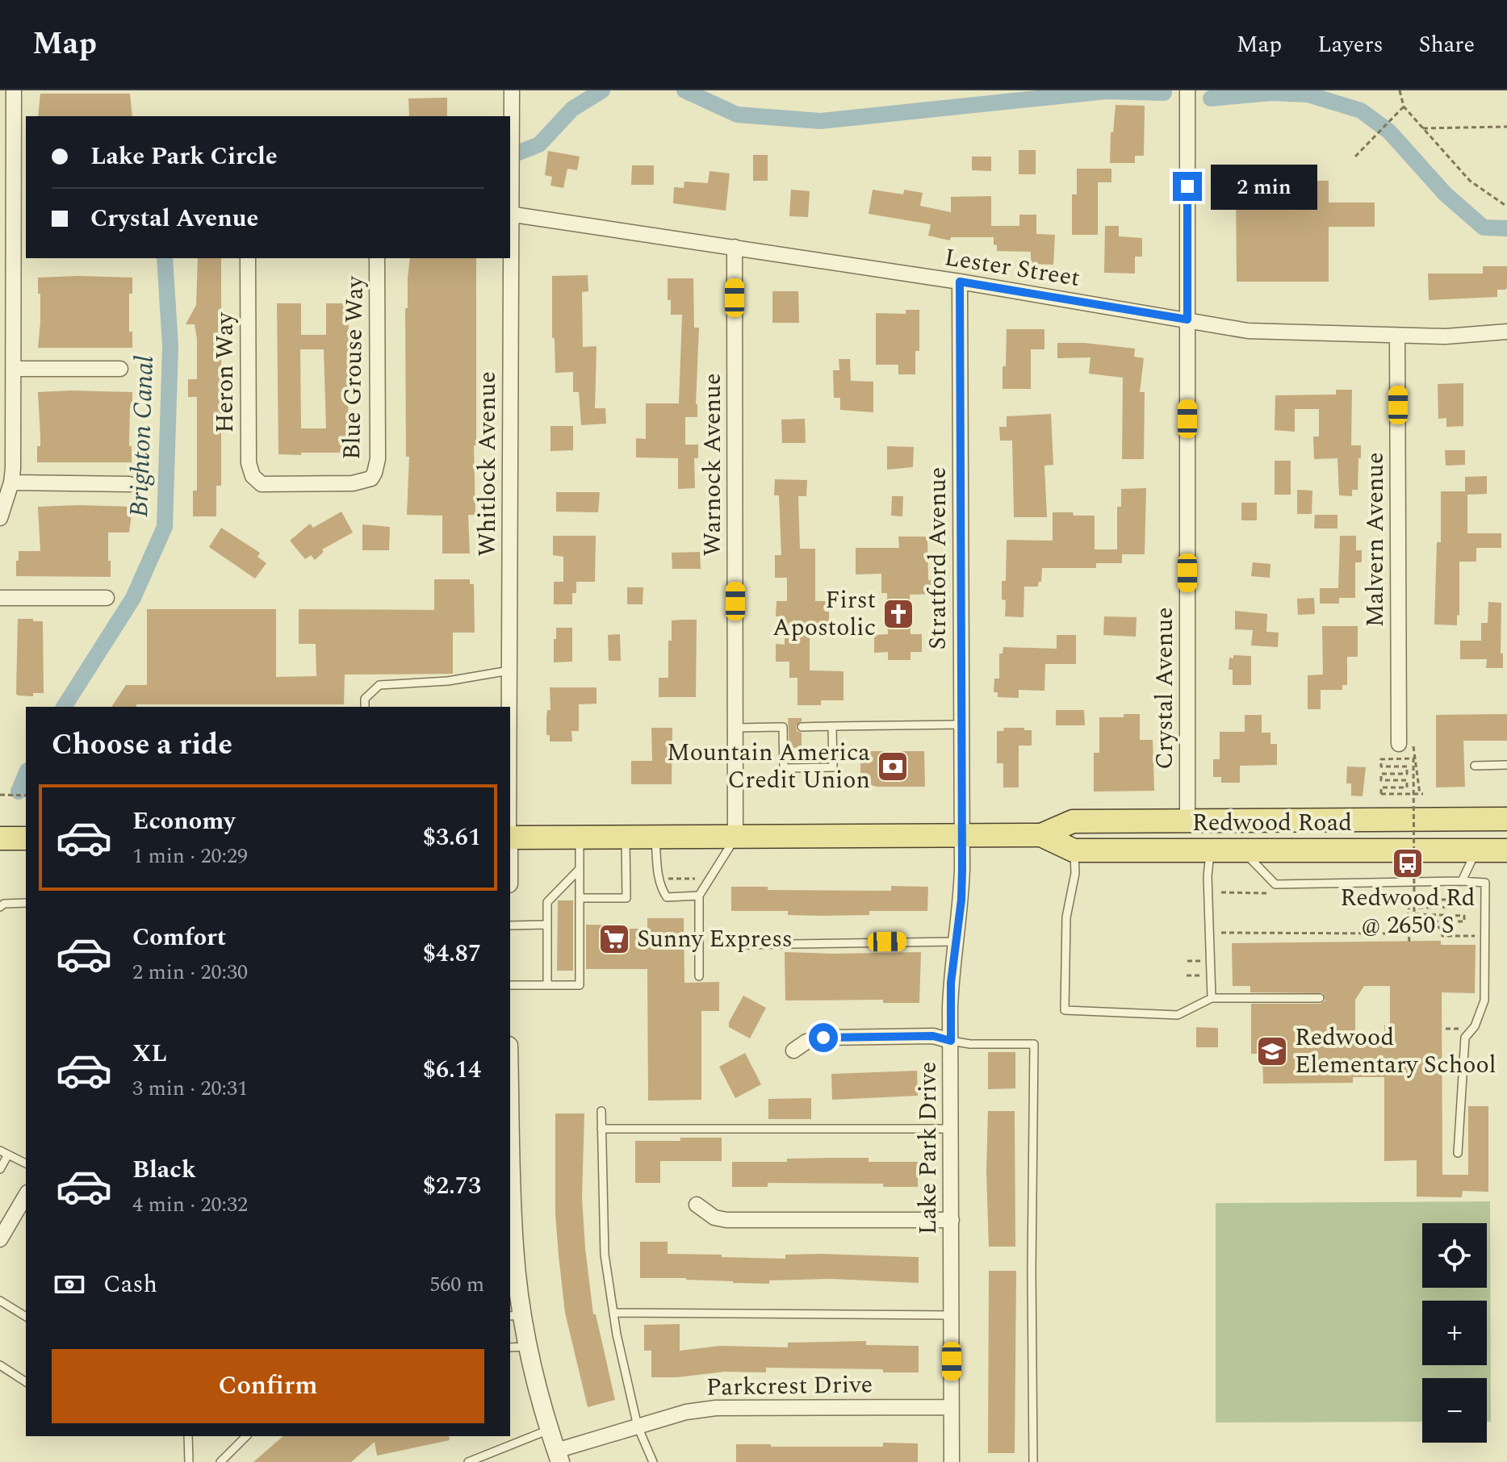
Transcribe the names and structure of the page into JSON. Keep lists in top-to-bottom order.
{
  "streets": {
    "main road": ["Redwood Road"],
    "street": [
      "Lester Street",
      "Blue Grouse Way",
      "Heron Way",
      "Whitlock Avenue",
      "Warnock Avenue",
      "Malvern Avenue",
      "Stratford Avenue",
      "Crystal Avenue",
      "Lake Park Drive",
      "Parkcrest Drive"
    ]
  },
  "crossings": [
    ["Lester Street", "Whitlock Avenue"],
    ["Lester Street", "Warnock Avenue"],
    ["Lester Street", "Malvern Avenue"],
    ["Lester Street", "Stratford Avenue"],
    ["Lester Street", "Crystal Avenue"],
    ["Blue Grouse Way", "Heron Way"],
    ["Warnock Avenue", "Redwood Road"],
    ["Stratford Avenue", "Redwood Road"],
    ["Stratford Avenue", "Lake Park Drive"],
    ["Crystal Avenue", "Redwood Road"],
    ["Redwood Road", "Lake Park Drive"],
    ["Lake Park Drive", "Parkcrest Drive"]
  ],
  "water": ["Brighton Canal"],
  "places": {
    "church": ["First Apostolic"],
    "bank": ["Mountain America Credit Union"],
    "bus stop": ["Redwood Rd @ 2650 S"],
    "supermarket": ["Sunny Express"],
    "school or university": ["Redwood Elementary School"]
  },
  "page": {
    "header": "Map",
    "nav": ["Map", "Layers", "Share"],
    "banner": ["Lake Park Circle", "Crystal Avenue"],
    "bubble": "2 min",
    "heading": "Choose a ride",
    "list": [
      {
        "name": "Economy",
        "note": "1 min · 20:29",
        "value": "$3.61"
      },
      {
        "name": "Comfort",
        "note": "2 min · 20:30",
        "value": "$4.87"
      },
      {
        "name": "XL",
        "note": "3 min · 20:31",
        "value": "$6.14"
      },
      {
        "name": "Black",
        "note": "4 min · 20:32",
        "value": "$2.73"
      }
    ],
    "map_buttons": ["+", "−"],
    "pay": ["Cash", "560 m"],
    "buttons": "Confirm"
  }
}
